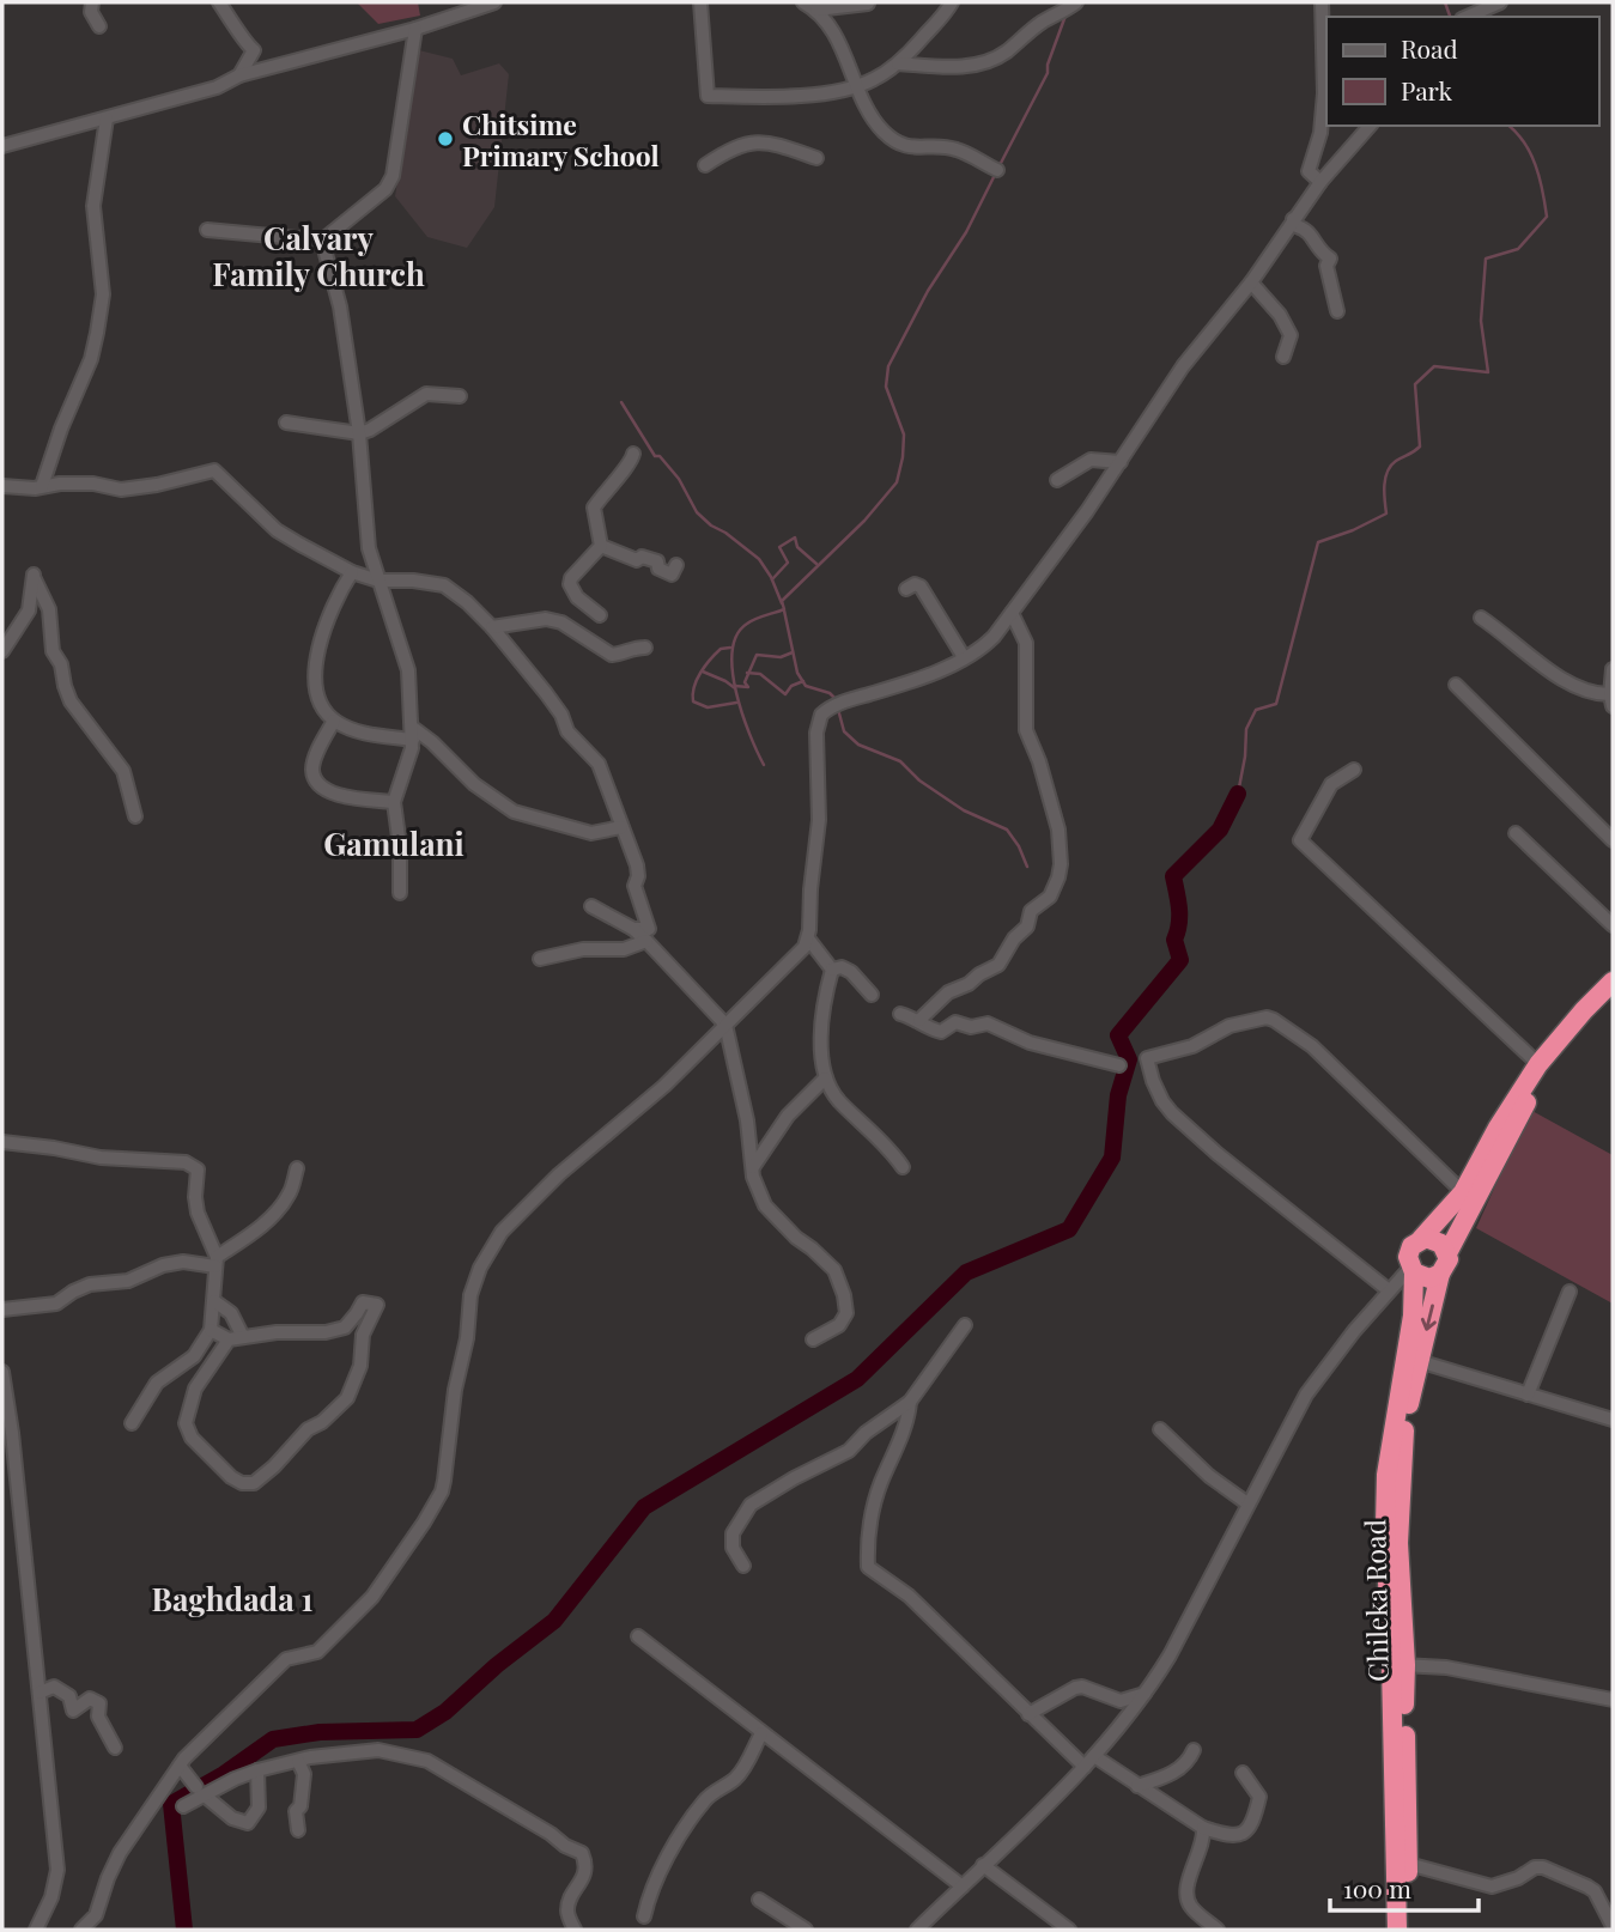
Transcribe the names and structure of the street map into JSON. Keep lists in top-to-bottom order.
{
  "streets": {
    "highway": ["Chileka Road"]
  },
  "districts": ["Calvary Family Church", "Gamulani", "Baghdada 1"],
  "places": ["Chitsime Primary School"],
  "legend": ["Road", "Park"],
  "scale_bar": "100 m"
}
